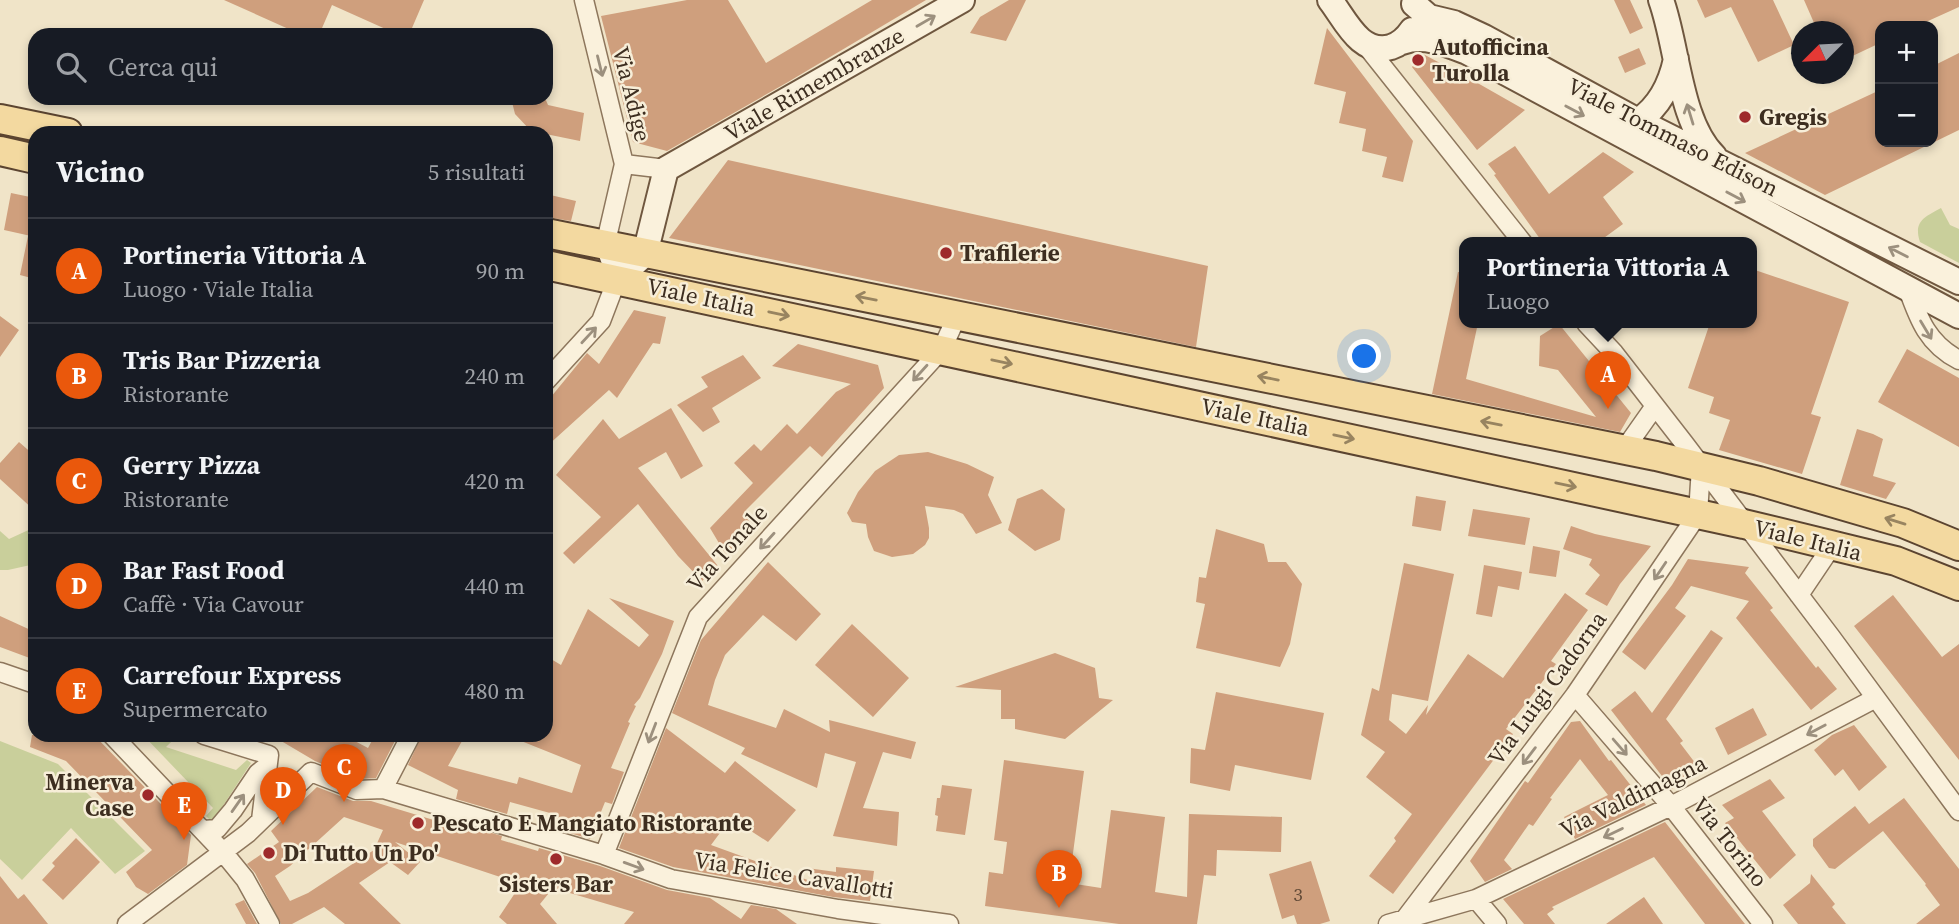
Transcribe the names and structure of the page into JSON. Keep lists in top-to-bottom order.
{
  "streets": {
    "main road": ["Viale Italia"],
    "street": [
      "Viale Rimembranze",
      "Via Adige",
      "Viale Tommaso Edison",
      "Via Tonale",
      "Via Luigi Cadorna",
      "Via Valdimagna",
      "Via Torino",
      "Via Felice Cavallotti"
    ]
  },
  "crossings": [
    ["Via Adige", "Viale Italia"],
    ["Viale Italia", "Via Tonale"],
    ["Viale Italia", "Via Luigi Cadorna"],
    ["Via Tonale", "Via Felice Cavallotti"],
    ["Via Luigi Cadorna", "Via Valdimagna"],
    ["Via Luigi Cadorna", "Via Torino"],
    ["Via Valdimagna", "Via Torino"]
  ],
  "one_way": [
    "Viale Rimembranze",
    "Via Adige",
    "Via Tonale",
    "Via Luigi Cadorna",
    "Via Valdimagna",
    "Via Torino"
  ],
  "places": [
    "Autofficina Turolla",
    "Gregis",
    "Trafilerie",
    "Minerva Case",
    "Pescato E Mangiato Ristorante",
    "Di Tutto Un Po'",
    "Sisters Bar"
  ],
  "house_numbers": ["3"],
  "north": "bottom left",
  "page": {
    "map_buttons": ["+", "−"],
    "search": "Cerca qui",
    "heading": ["Vicino", "5 risultati"],
    "list": [
      {
        "mark": "A",
        "name": "Portineria Vittoria A",
        "note": "Luogo · Viale Italia",
        "value": "90 m"
      },
      {
        "mark": "B",
        "name": "Tris Bar Pizzeria",
        "note": "Ristorante",
        "value": "240 m"
      },
      {
        "mark": "C",
        "name": "Gerry Pizza",
        "note": "Ristorante",
        "value": "420 m"
      },
      {
        "mark": "D",
        "name": "Bar Fast Food",
        "note": "Caffè · Via Cavour",
        "value": "440 m"
      },
      {
        "mark": "E",
        "name": "Carrefour Express",
        "note": "Supermercato",
        "value": "480 m"
      }
    ],
    "popup": ["Portineria Vittoria A", "Luogo"],
    "pins": [
      "A",
      "C",
      "D",
      "E",
      "B"
    ]
  }
}
